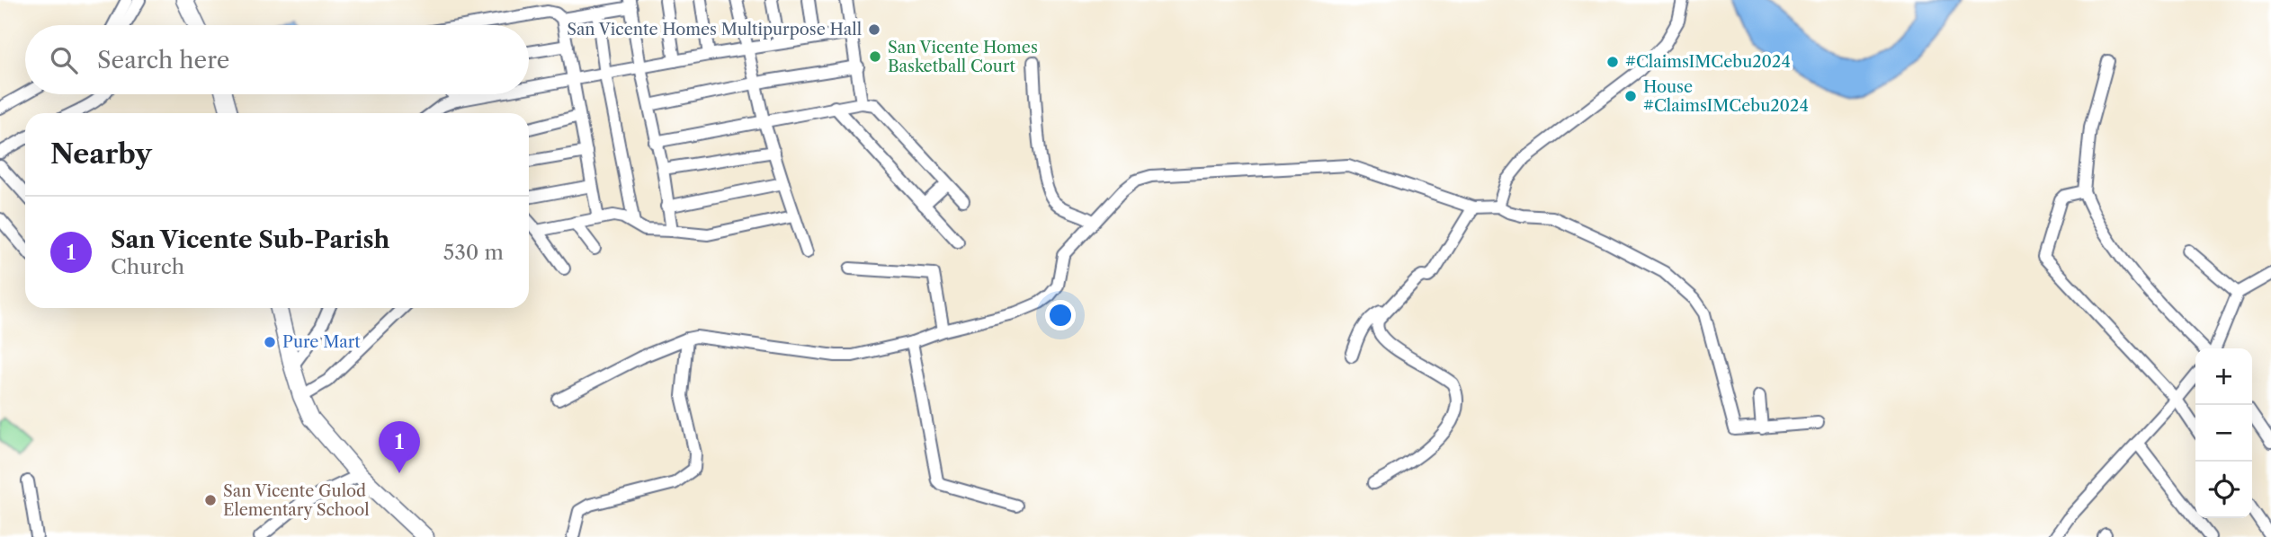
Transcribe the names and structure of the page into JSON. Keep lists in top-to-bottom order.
{
  "places": [
    "San Vicente Homes Multipurpose Hall",
    "San Vicente Homes Basketball Court",
    "#ClaimsIMCebu2024",
    "House #ClaimsIMCebu2024",
    "Pure Mart",
    "San Vicente Gulod Elementary School"
  ],
  "page": {
    "search": "Search here",
    "heading": "Nearby",
    "list": [
      {
        "mark": "1",
        "name": "San Vicente Sub-Parish",
        "note": "Church",
        "value": "530 m"
      }
    ],
    "map_buttons": ["+", "−"],
    "pins": "1"
  }
}
